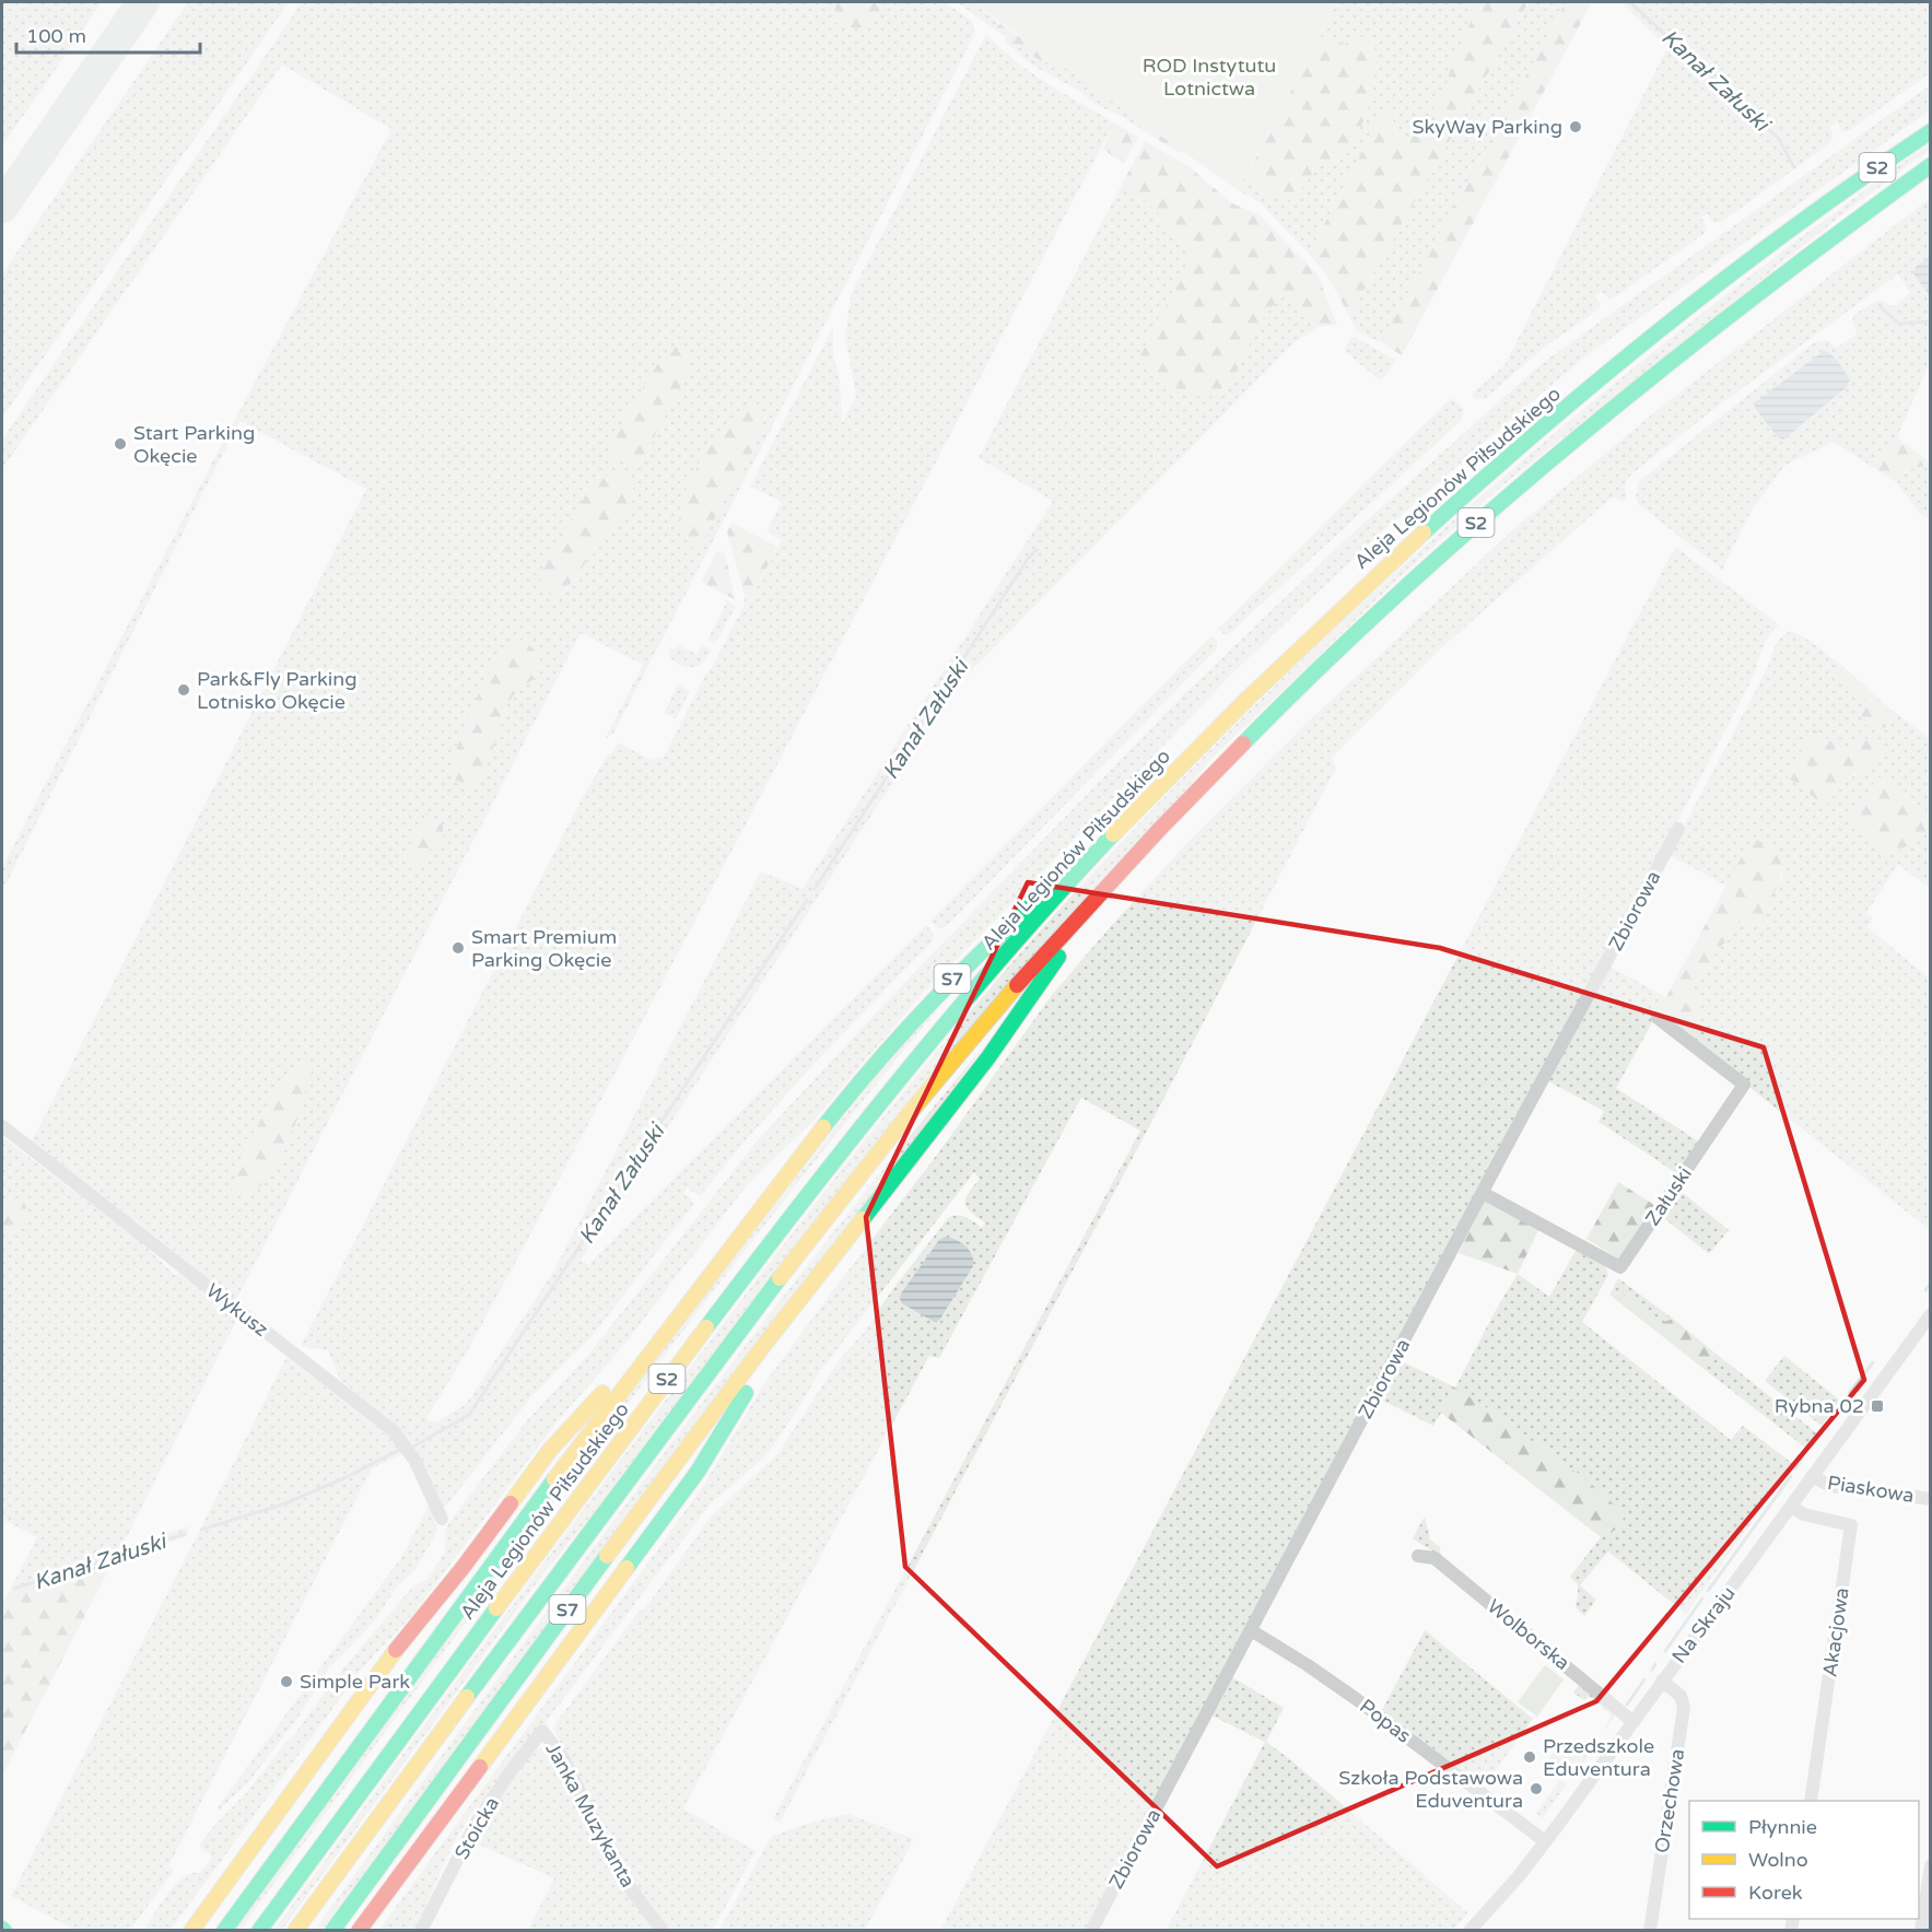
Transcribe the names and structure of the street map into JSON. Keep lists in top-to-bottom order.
{
  "streets": {
    "highway": ["S2", "Aleja Legionów Piłsudskiego", "S7"],
    "street": [
      "Zbiorowa",
      "Załuski",
      "Wykusz",
      "Piaskowa",
      "Na Skraju",
      "Akacjowa",
      "Wolborska",
      "Popas",
      "Orzechowa",
      "Janka Muzykanta",
      "Stoicka"
    ]
  },
  "crossings": [
    ["S2", "S7"],
    ["Aleja Legionów Piłsudskiego", "S7"],
    ["Zbiorowa", "Załuski"],
    ["Zbiorowa", "Popas"],
    ["Piaskowa", "Na Skraju"],
    ["Na Skraju", "Akacjowa"],
    ["Na Skraju", "Wolborska"],
    ["Na Skraju", "Popas"],
    ["Na Skraju", "Orzechowa"],
    ["Janka Muzykanta", "Stoicka"]
  ],
  "water": ["Kanał Załuski"],
  "parks": ["ROD Instytutu Lotnictwa"],
  "places": {
    "other": [
      "SkyWay Parking",
      "Start Parking Okęcie",
      "Park&Fly Parking Lotnisko Okęcie",
      "Smart Premium Parking Okęcie",
      "Simple Park",
      "Przedszkole Eduventura",
      "Szkoła Podstawowa Eduventura"
    ],
    "transit": ["Rybna 02"]
  },
  "legend": ["Płynnie", "Wolno", "Korek"],
  "scale_bar": "100 m"
}
